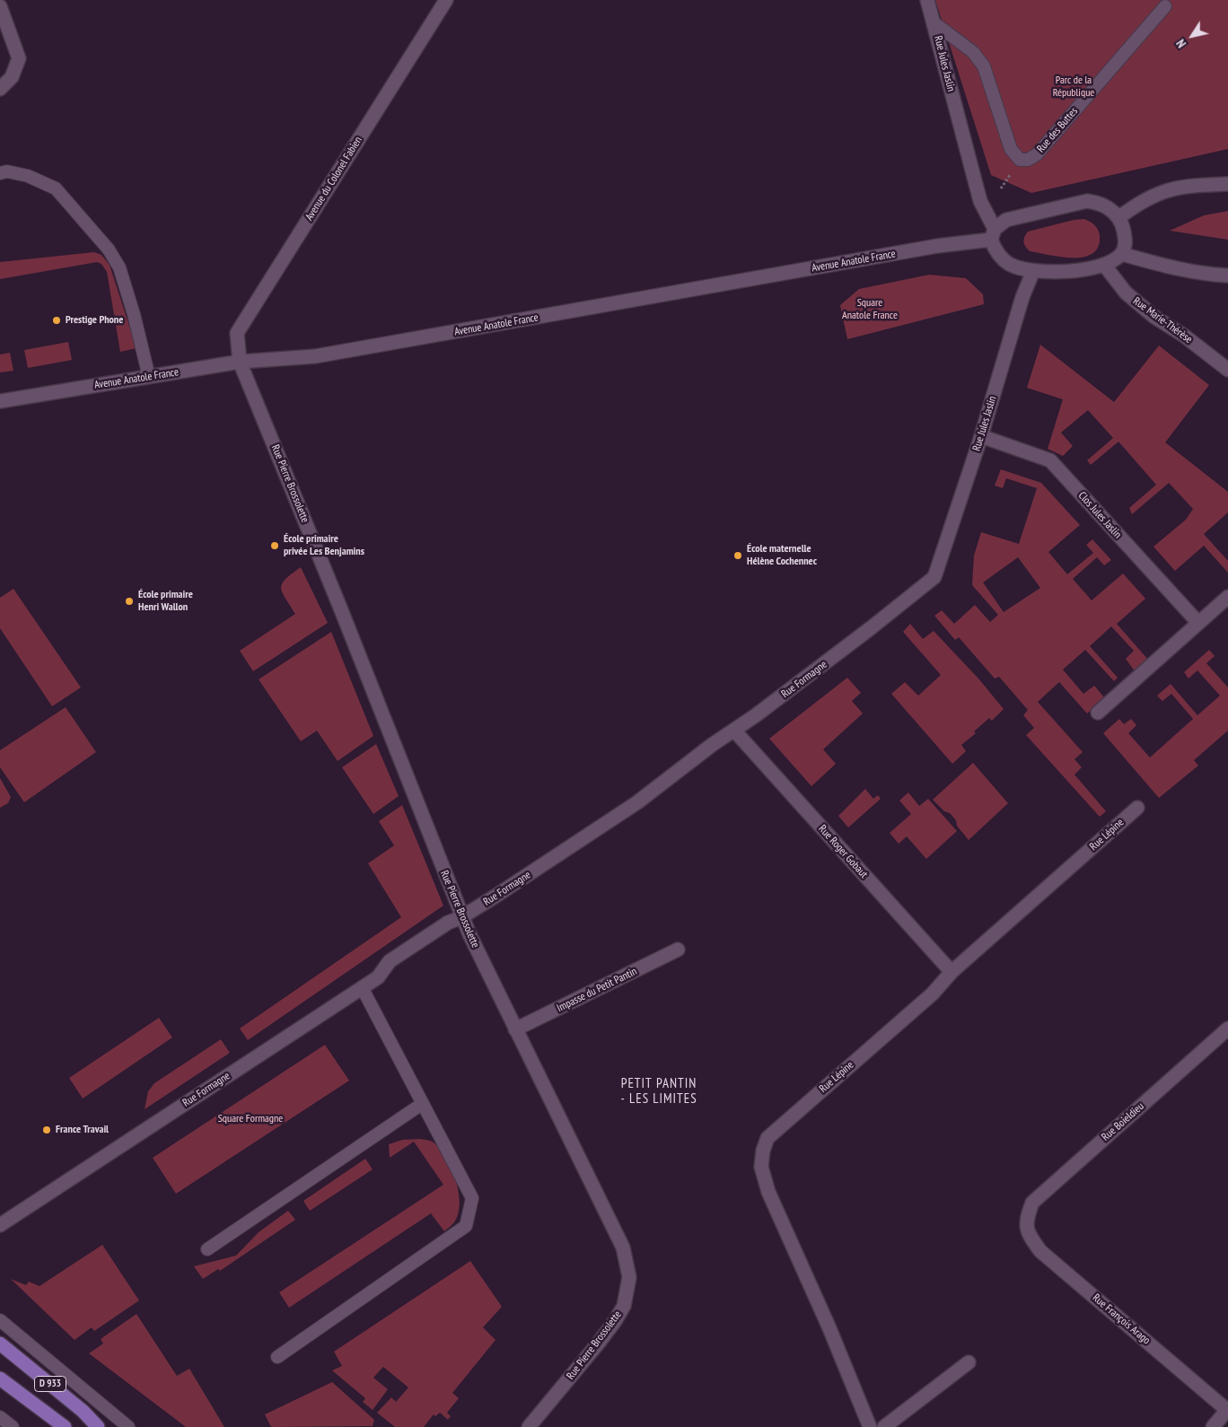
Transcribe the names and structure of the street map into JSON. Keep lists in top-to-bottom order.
{
  "streets": {
    "main road": ["D 933"],
    "street": [
      "Rue Jules Jaslin",
      "Avenue du Colonel Fabien",
      "Avenue Anatole France",
      "Rue Marie-Thérèse",
      "Rue Pierre Brossolette",
      "Clos Jules Jaslin",
      "Rue Formagne",
      "Rue Lépine",
      "Rue Roger Gobaut",
      "Impasse du Petit Pantin",
      "Rue Boieldieu",
      "Rue François Arago"
    ],
    "lane": ["Rue des Buttes"]
  },
  "crossings": [
    ["Rue Jules Jaslin", "Rue des Buttes"],
    ["Rue Jules Jaslin", "Avenue Anatole France"],
    ["Rue Jules Jaslin", "Rue Marie-Thérèse"],
    ["Rue Jules Jaslin", "Clos Jules Jaslin"],
    ["Rue Jules Jaslin", "Rue Formagne"],
    ["Avenue du Colonel Fabien", "Avenue Anatole France"],
    ["Avenue du Colonel Fabien", "Rue Pierre Brossolette"],
    ["Avenue Anatole France", "Rue Pierre Brossolette"],
    ["Rue Pierre Brossolette", "Rue Formagne"],
    ["Rue Pierre Brossolette", "Impasse du Petit Pantin"],
    ["Rue Formagne", "Rue Roger Gobaut"],
    ["Rue Lépine", "Rue Roger Gobaut"],
    ["Rue Boieldieu", "Rue François Arago"]
  ],
  "districts": ["PETIT PANTIN - LES LIMITES"],
  "parks": ["Parc de la République", "Square Anatole France", "Square Formagne"],
  "places": [
    "Prestige Phone",
    "École primaire privée Les Benjamins",
    "École maternelle Hélène Cochennec",
    "École primaire Henri Wallon",
    "France Travail"
  ],
  "north": "bottom left"
}
